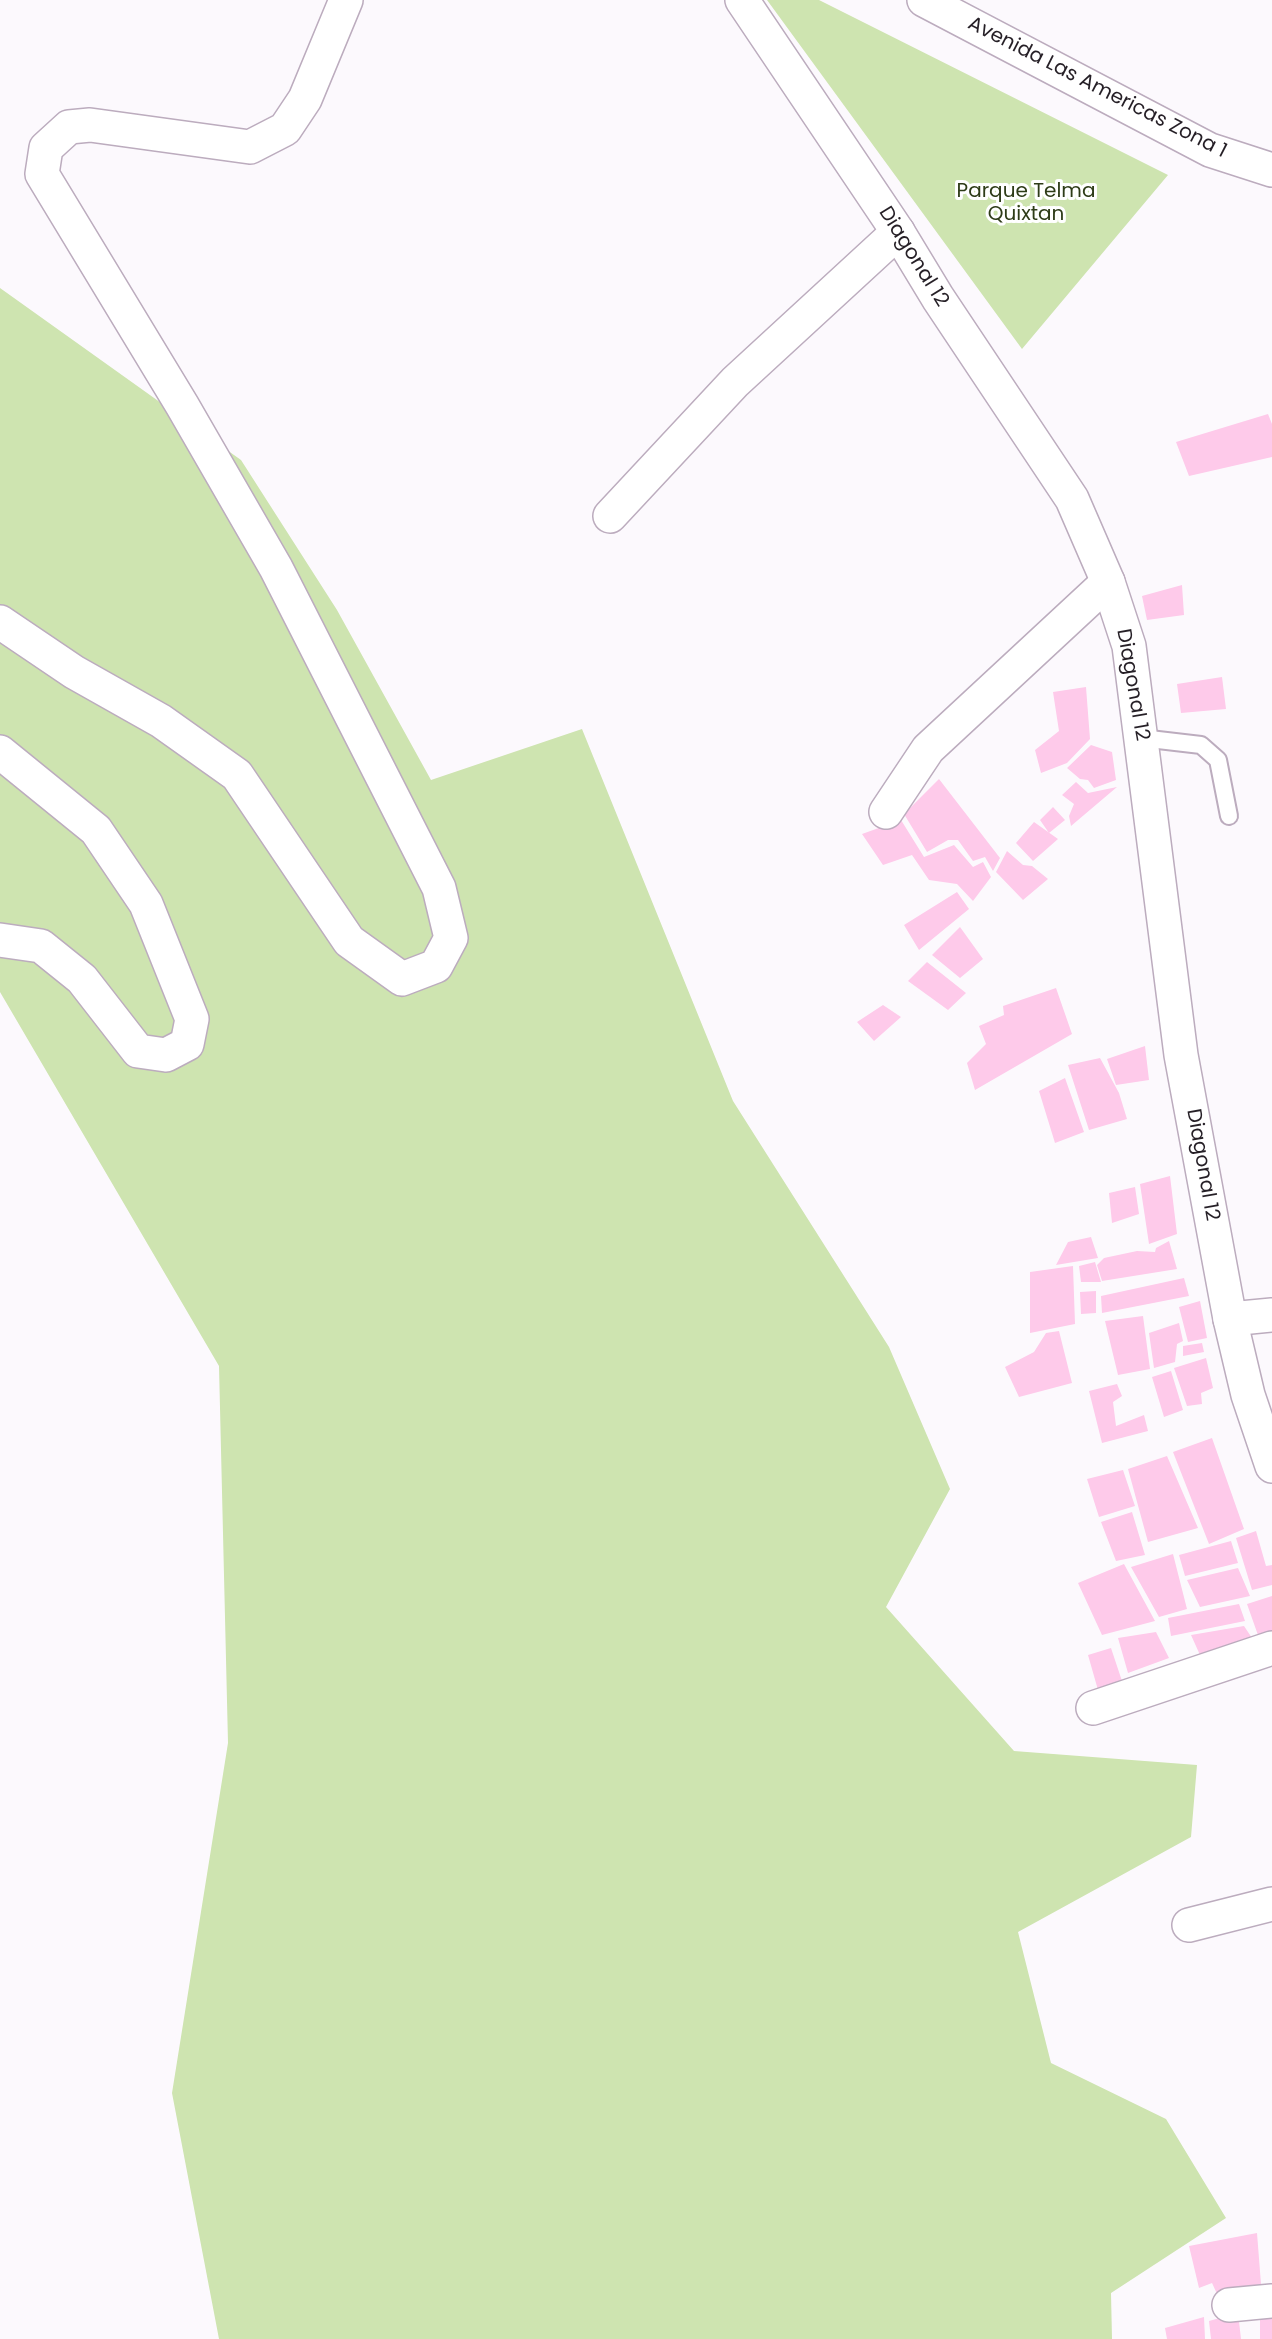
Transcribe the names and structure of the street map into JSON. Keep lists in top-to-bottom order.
{
  "streets": {
    "street": ["Avenida Las Americas Zona 1", "Diagonal 12"]
  },
  "parks": ["Parque Telma Quixtan"]
}
